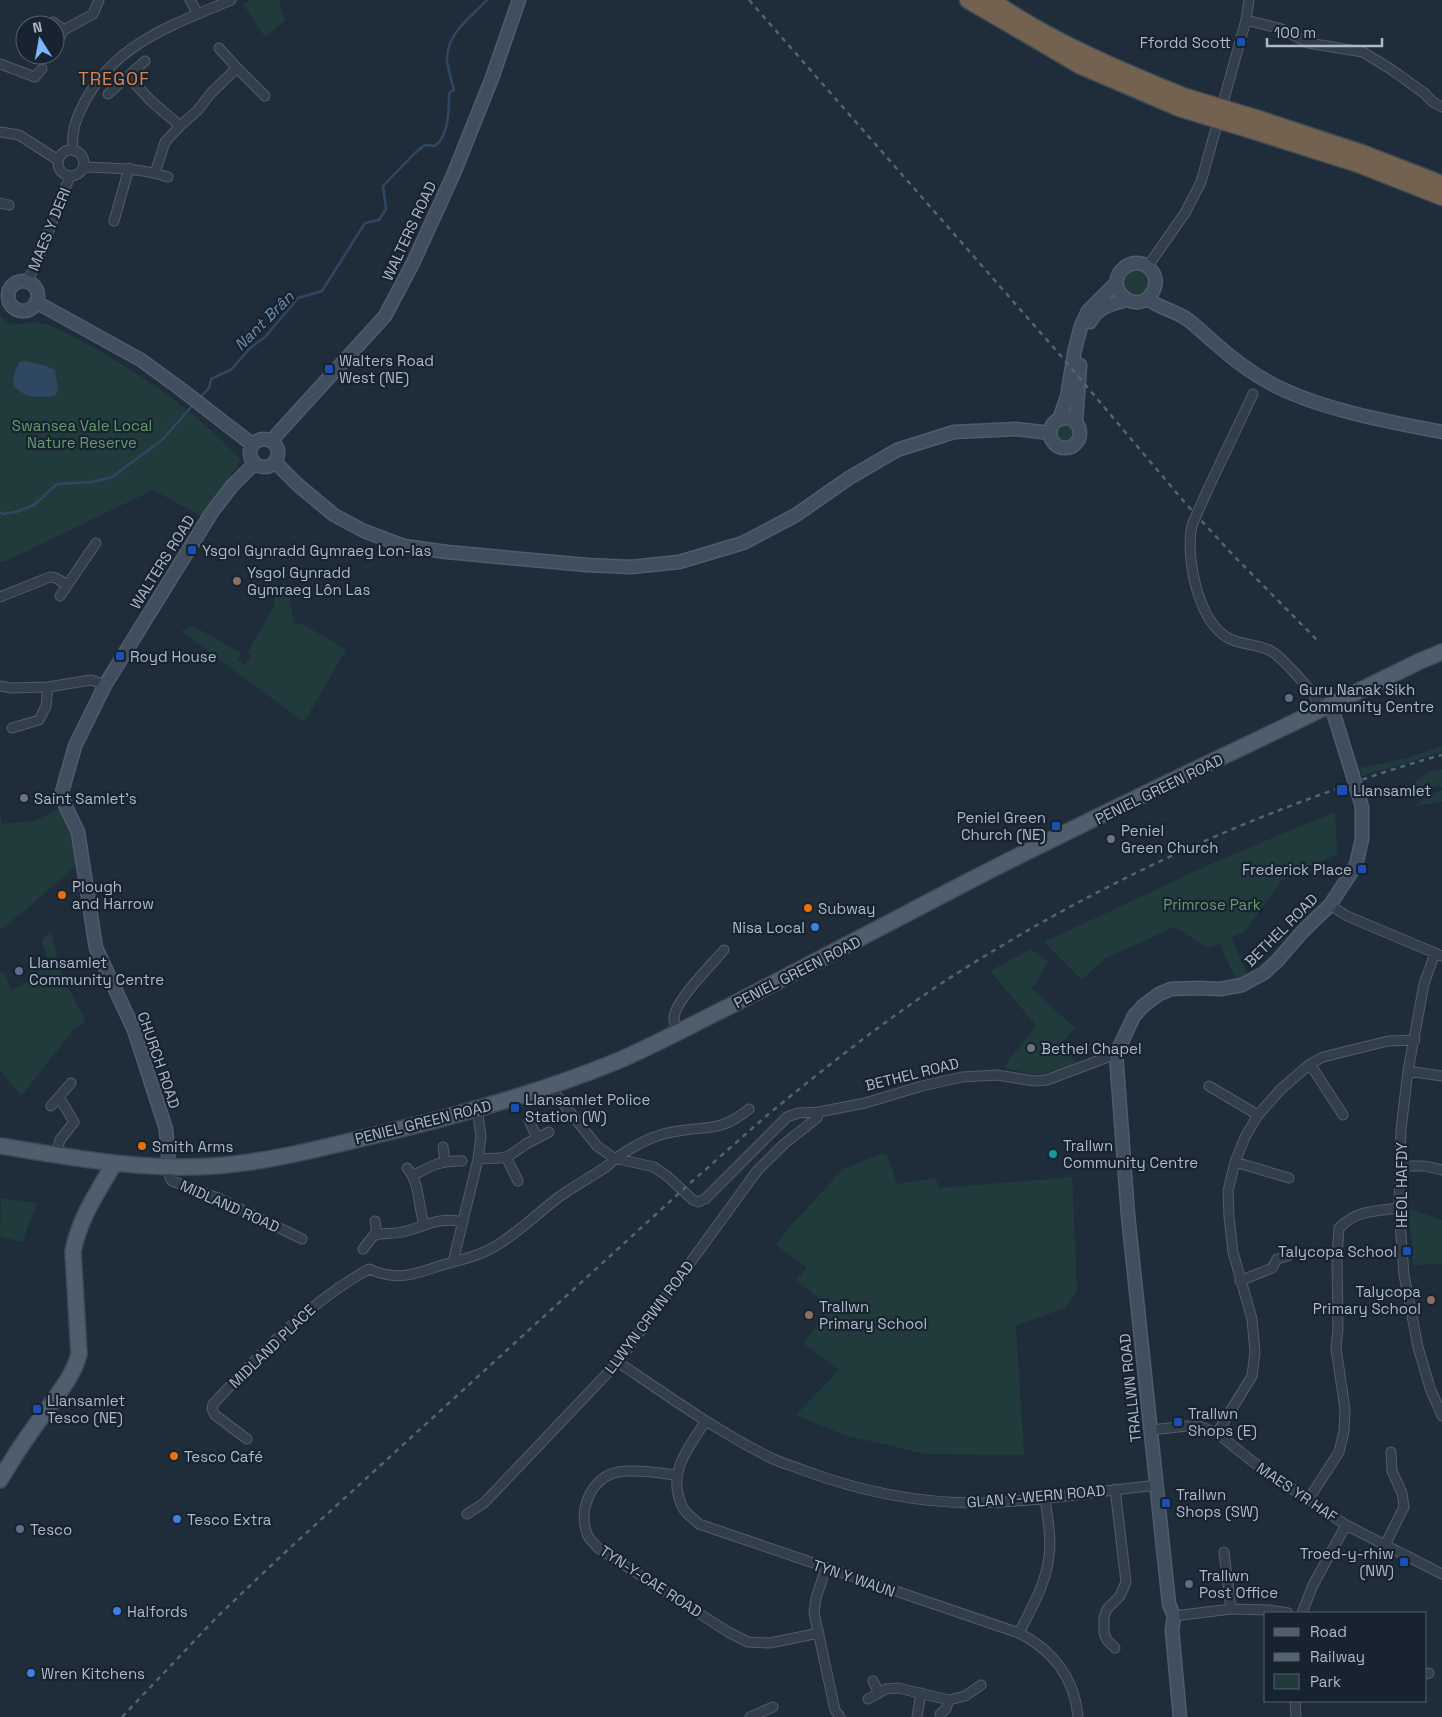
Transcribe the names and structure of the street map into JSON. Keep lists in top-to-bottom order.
{
  "streets": {
    "main road": ["PENIEL GREEN ROAD"],
    "street": [
      "MAES Y DERI",
      "WALTERS ROAD",
      "BETHEL ROAD",
      "CHURCH ROAD",
      "HEOL HAFDY",
      "MIDLAND ROAD",
      "LLWYN CRWN ROAD",
      "MIDLAND PLACE",
      "TRALLWN ROAD",
      "MAES YR HAF",
      "GLAN Y-WERN ROAD",
      "TYN Y WAUN",
      "TYN-Y-CAE ROAD"
    ]
  },
  "crossings": [
    ["WALTERS ROAD", "CHURCH ROAD"],
    ["PENIEL GREEN ROAD", "BETHEL ROAD"],
    ["PENIEL GREEN ROAD", "CHURCH ROAD"],
    ["PENIEL GREEN ROAD", "MIDLAND ROAD"],
    ["BETHEL ROAD", "LLWYN CRWN ROAD"],
    ["BETHEL ROAD", "MIDLAND PLACE"],
    ["BETHEL ROAD", "TRALLWN ROAD"],
    ["CHURCH ROAD", "MIDLAND ROAD"],
    ["LLWYN CRWN ROAD", "GLAN Y-WERN ROAD"],
    ["TRALLWN ROAD", "MAES YR HAF"],
    ["TRALLWN ROAD", "GLAN Y-WERN ROAD"],
    ["TYN Y WAUN", "TYN-Y-CAE ROAD"]
  ],
  "districts": ["TREGOF"],
  "water": ["Nant Brân"],
  "parks": ["Swansea Vale Local Nature Reserve", "Primrose Park"],
  "places": {
    "transit": [
      "Ffordd Scott",
      "Walters Road West (NE)",
      "Ysgol Gynradd Gymraeg Lon-las",
      "Royd House",
      "Llansamlet",
      "Peniel Green Church (NE)",
      "Frederick Place",
      "Llansamlet Police Station (W)",
      "Talycopa School",
      "Llansamlet Tesco (NE)",
      "Trallwn Shops (E)",
      "Trallwn Shops (SW)",
      "Troed-y-rhiw (NW)"
    ],
    "other": [
      "Ysgol Gynradd Gymraeg Lôn Las",
      "Guru Nanak Sikh Community Centre",
      "Saint Samlet's",
      "Peniel Green Church",
      "Plough and Harrow",
      "Subway",
      "Nisa Local",
      "Llansamlet Community Centre",
      "Bethel Chapel",
      "Smith Arms",
      "Trallwn Community Centre",
      "Talycopa Primary School",
      "Trallwn Primary School",
      "Tesco Café",
      "Tesco Extra",
      "Tesco",
      "Trallwn Post Office",
      "Halfords",
      "Wren Kitchens"
    ]
  },
  "legend": ["Road", "Railway", "Park"],
  "scale_bar": "100 m",
  "north": "top"
}
